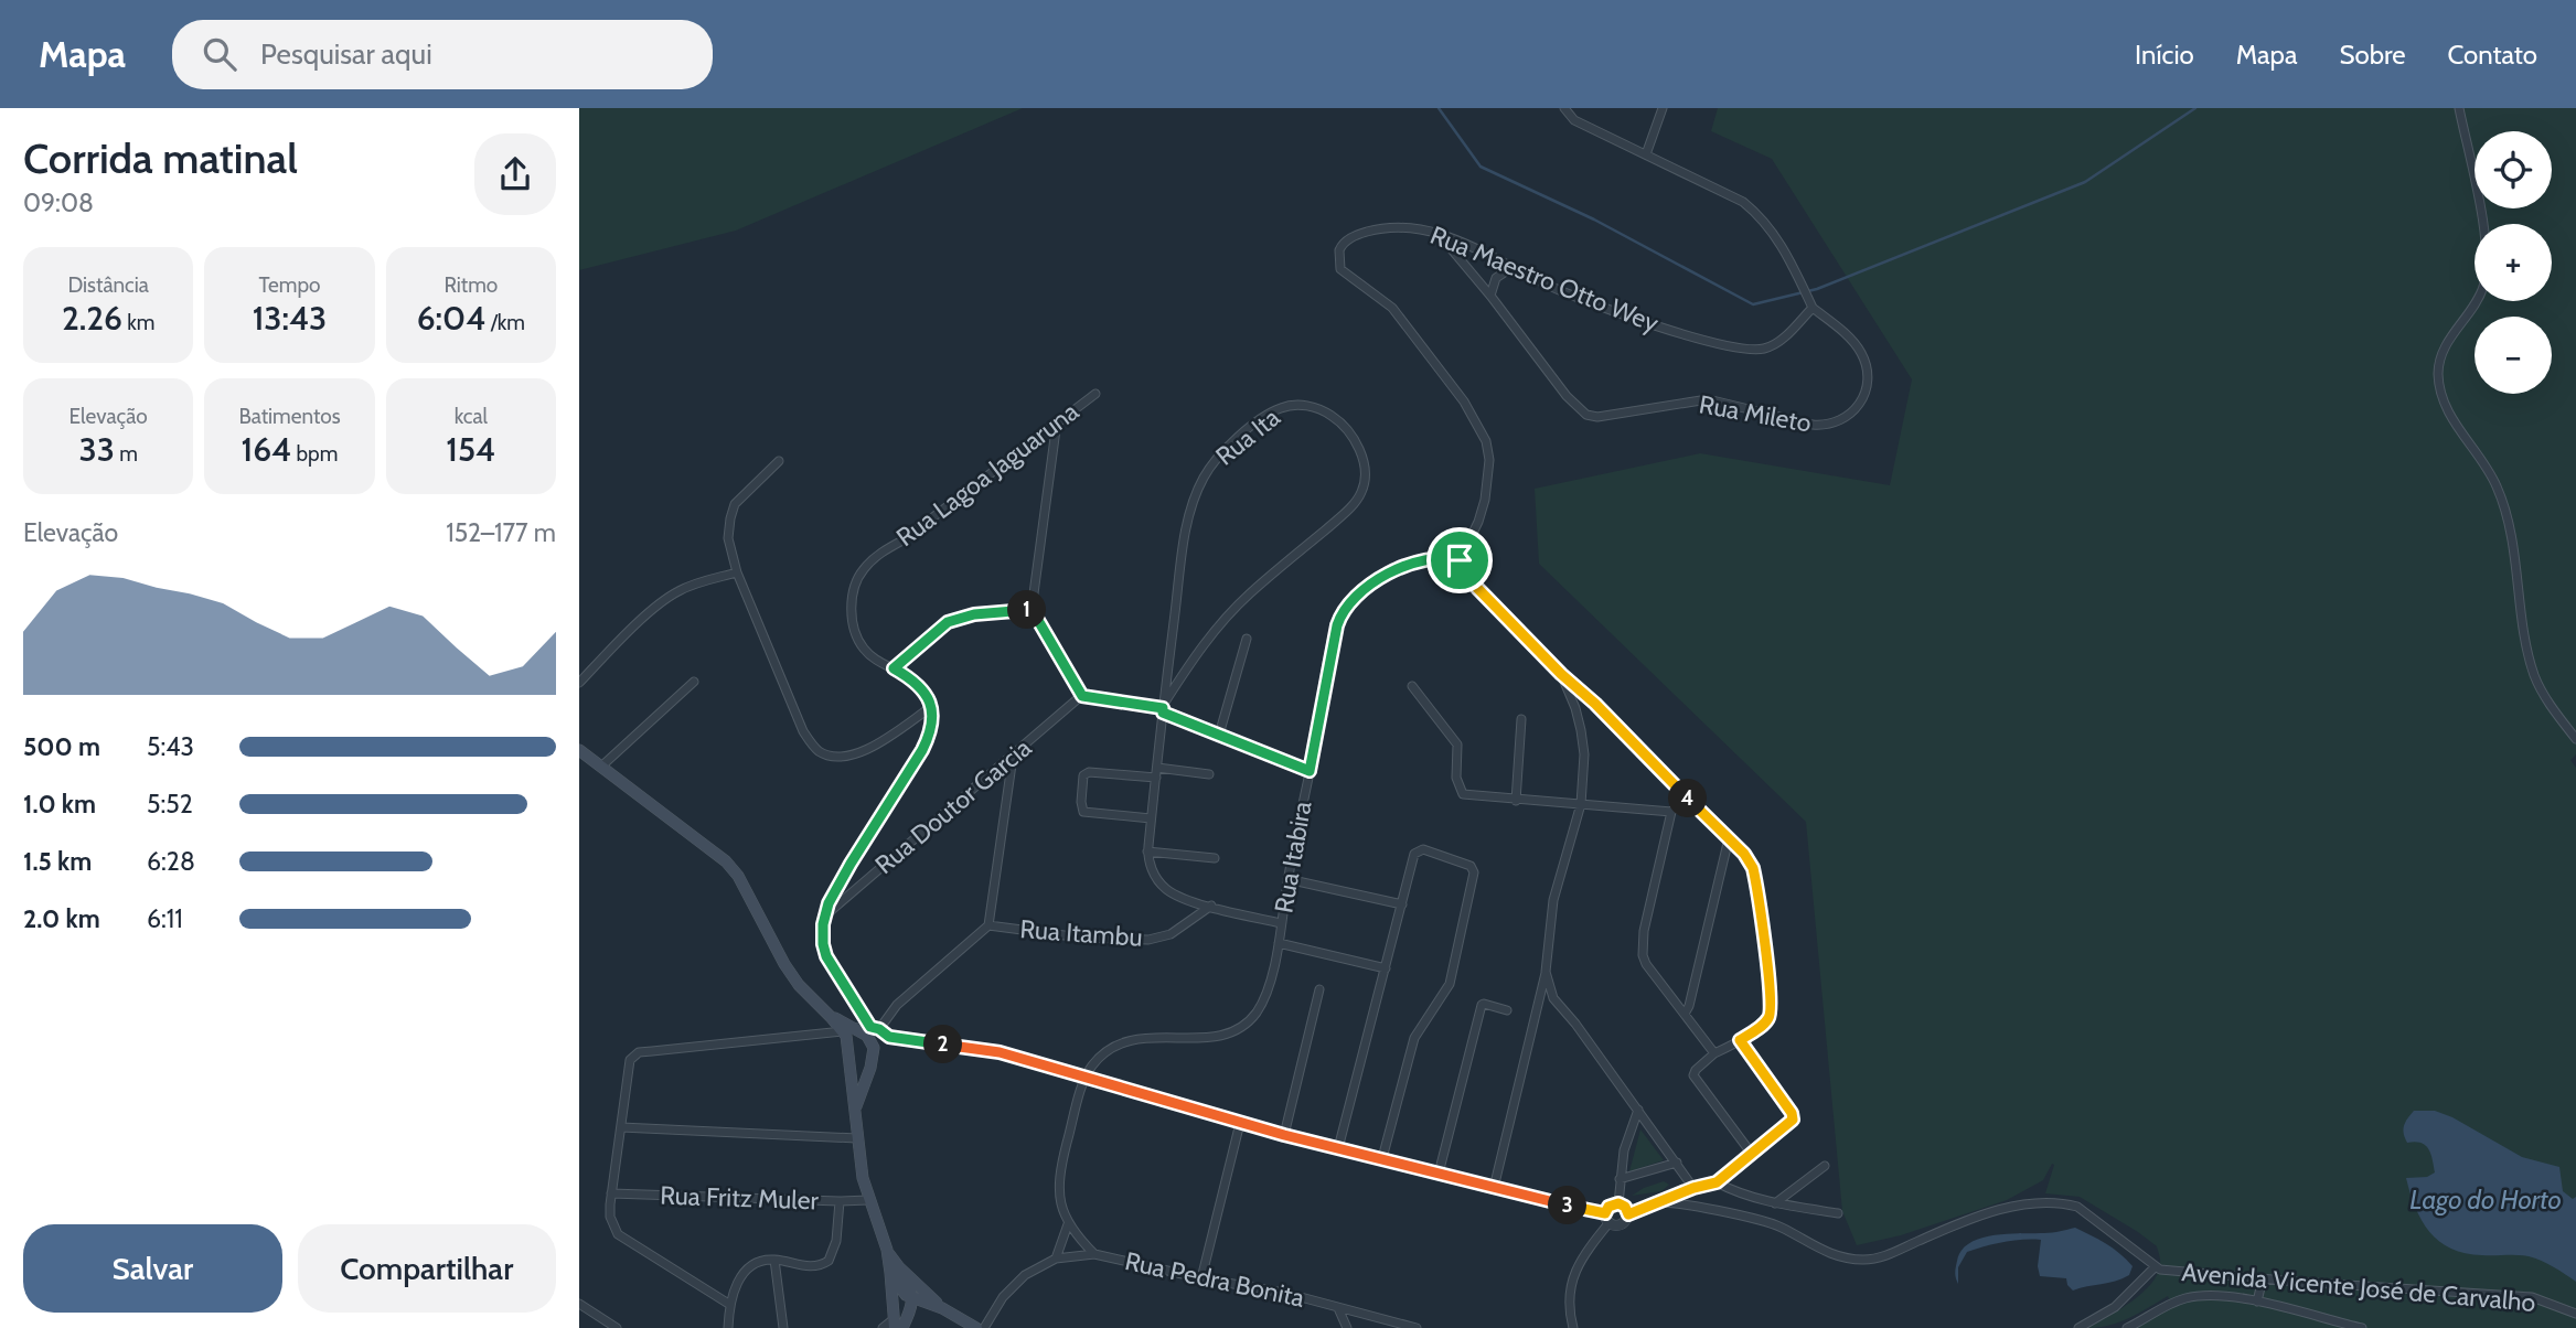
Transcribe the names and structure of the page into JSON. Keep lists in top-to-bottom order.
{
  "streets": {
    "street": [
      "Rua Maestro Otto Wey",
      "Rua Mileto",
      "Rua Ita",
      "Rua Lagoa Jaguaruna",
      "Rua Doutor Garcia",
      "Rua Itabira",
      "Rua Itambu",
      "Rua Fritz Muler",
      "Rua Pedra Bonita",
      "Avenida Vicente José de Carvalho"
    ]
  },
  "crossings": [
    ["Rua Maestro Otto Wey", "Rua Mileto"],
    ["Rua Maestro Otto Wey", "Rua Itabira"]
  ],
  "water": ["Lago do Horto"],
  "page": {
    "header": "Mapa",
    "search": "Pesquisar aqui",
    "nav": [
      "Início",
      "Mapa",
      "Sobre",
      "Contato"
    ],
    "heading": ["Corrida matinal", "09:08"],
    "map_buttons": ["+", "−"],
    "stats": [
      ["Distância", "2.26 km"],
      ["Tempo", "13:43"],
      ["Ritmo", "6:04 /km"],
      ["Elevação", "33 m"],
      ["Batimentos", "164 bpm"],
      ["kcal", "154"]
    ],
    "chart": ["Elevação", "152–177 m"],
    "pins": [
      "1",
      "4",
      "2",
      "3"
    ],
    "list": [
      {
        "name": "500 m",
        "note": "5:43"
      },
      {
        "name": "1.0 km",
        "note": "5:52"
      },
      {
        "name": "1.5 km",
        "note": "6:28"
      },
      {
        "name": "2.0 km",
        "note": "6:11"
      }
    ],
    "buttons": ["Salvar", "Compartilhar"]
  }
}
